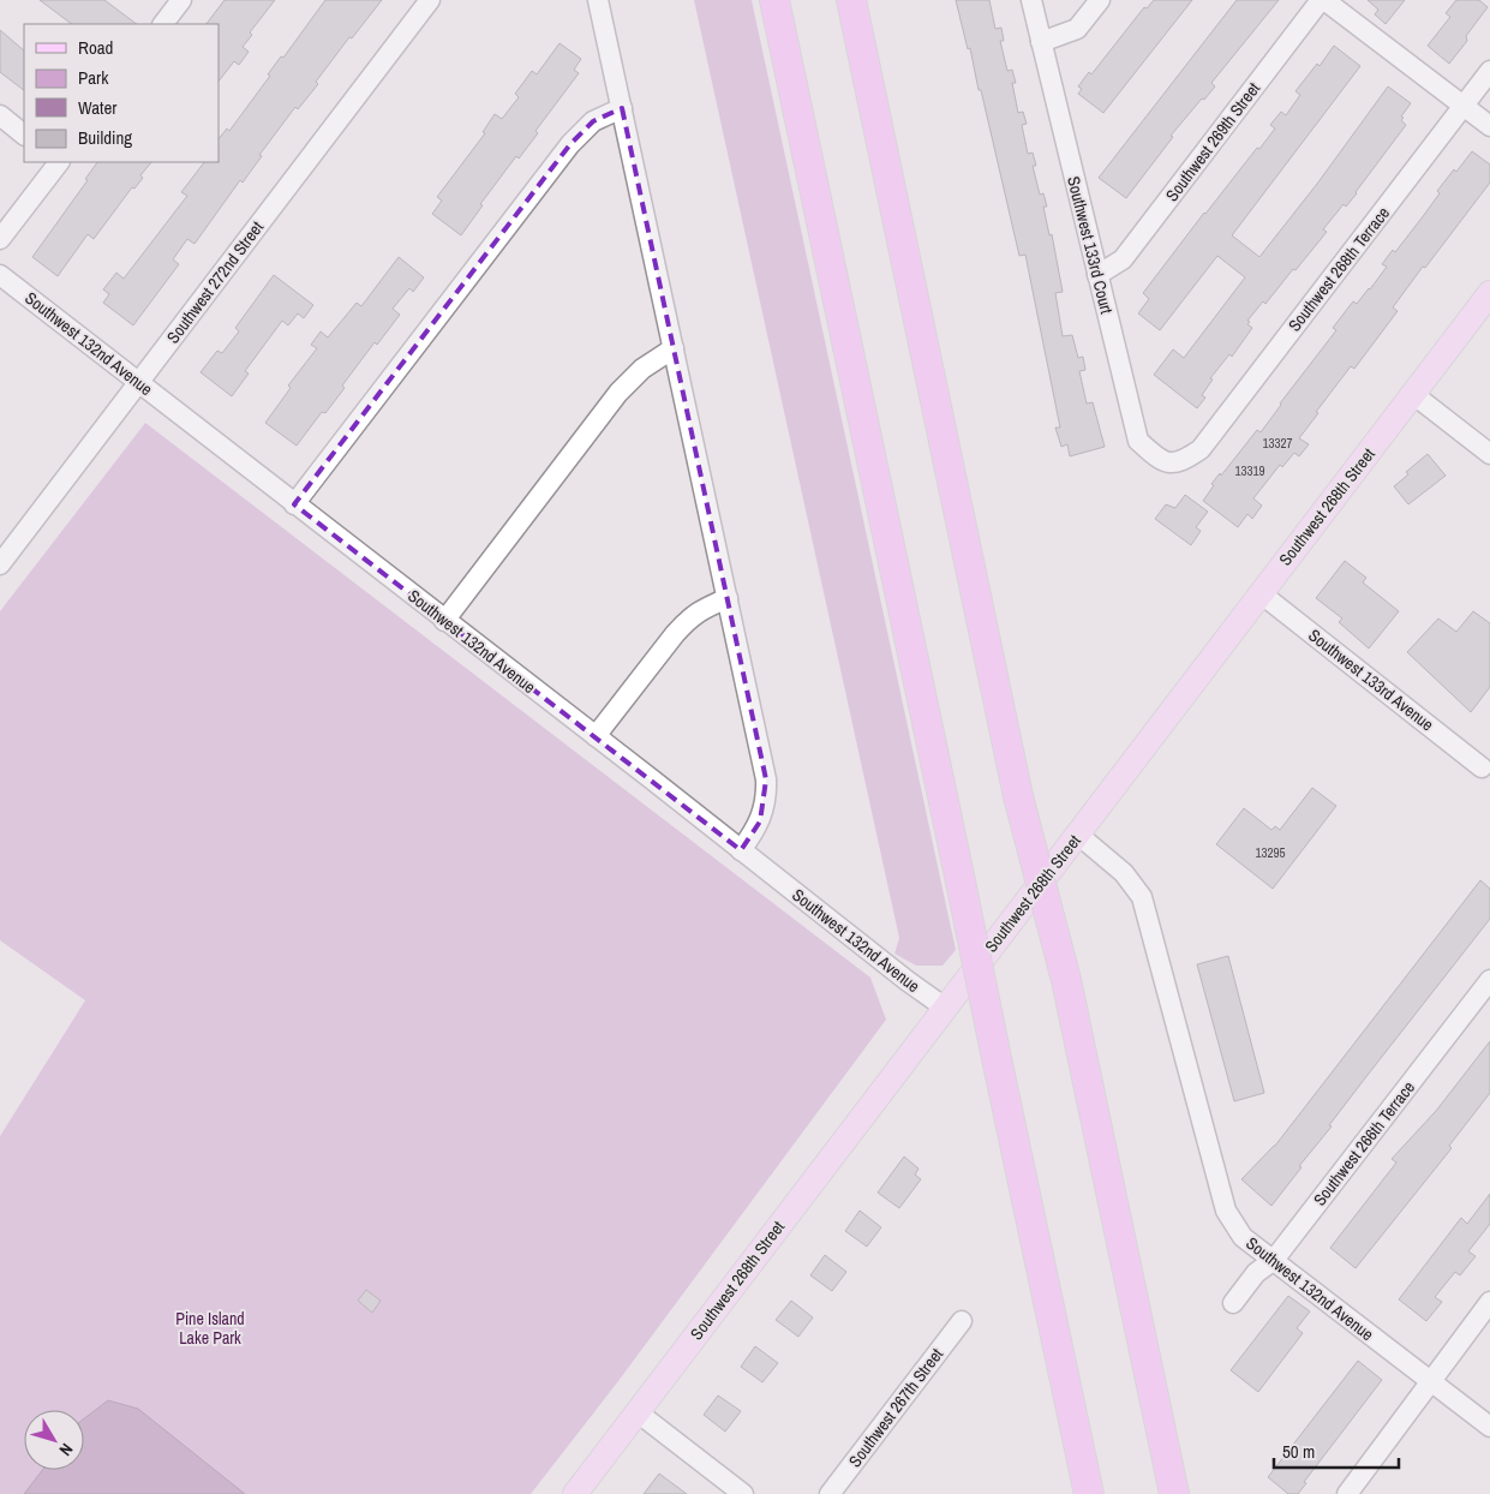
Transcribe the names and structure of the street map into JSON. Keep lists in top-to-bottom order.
{
  "streets": {
    "main road": ["Southwest 268th Street"],
    "street": [
      "Southwest 269th Street",
      "Southwest 133rd Court",
      "Southwest 268th Terrace",
      "Southwest 272nd Street",
      "Southwest 132nd Avenue",
      "Southwest 133rd Avenue",
      "Southwest 266th Terrace",
      "Southwest 267th Street"
    ]
  },
  "crossings": [
    ["Southwest 269th Street", "Southwest 133rd Court"],
    ["Southwest 133rd Court", "Southwest 268th Terrace"],
    ["Southwest 272nd Street", "Southwest 132nd Avenue"],
    ["Southwest 132nd Avenue", "Southwest 268th Street"],
    ["Southwest 132nd Avenue", "Southwest 266th Terrace"],
    ["Southwest 268th Street", "Southwest 133rd Avenue"]
  ],
  "parks": ["Pine Island Lake Park"],
  "house_numbers": ["13327", "13319", "13295"],
  "legend": [
    "Road",
    "Park",
    "Water",
    "Building"
  ],
  "scale_bar": "50 m",
  "north": "bottom right"
}
